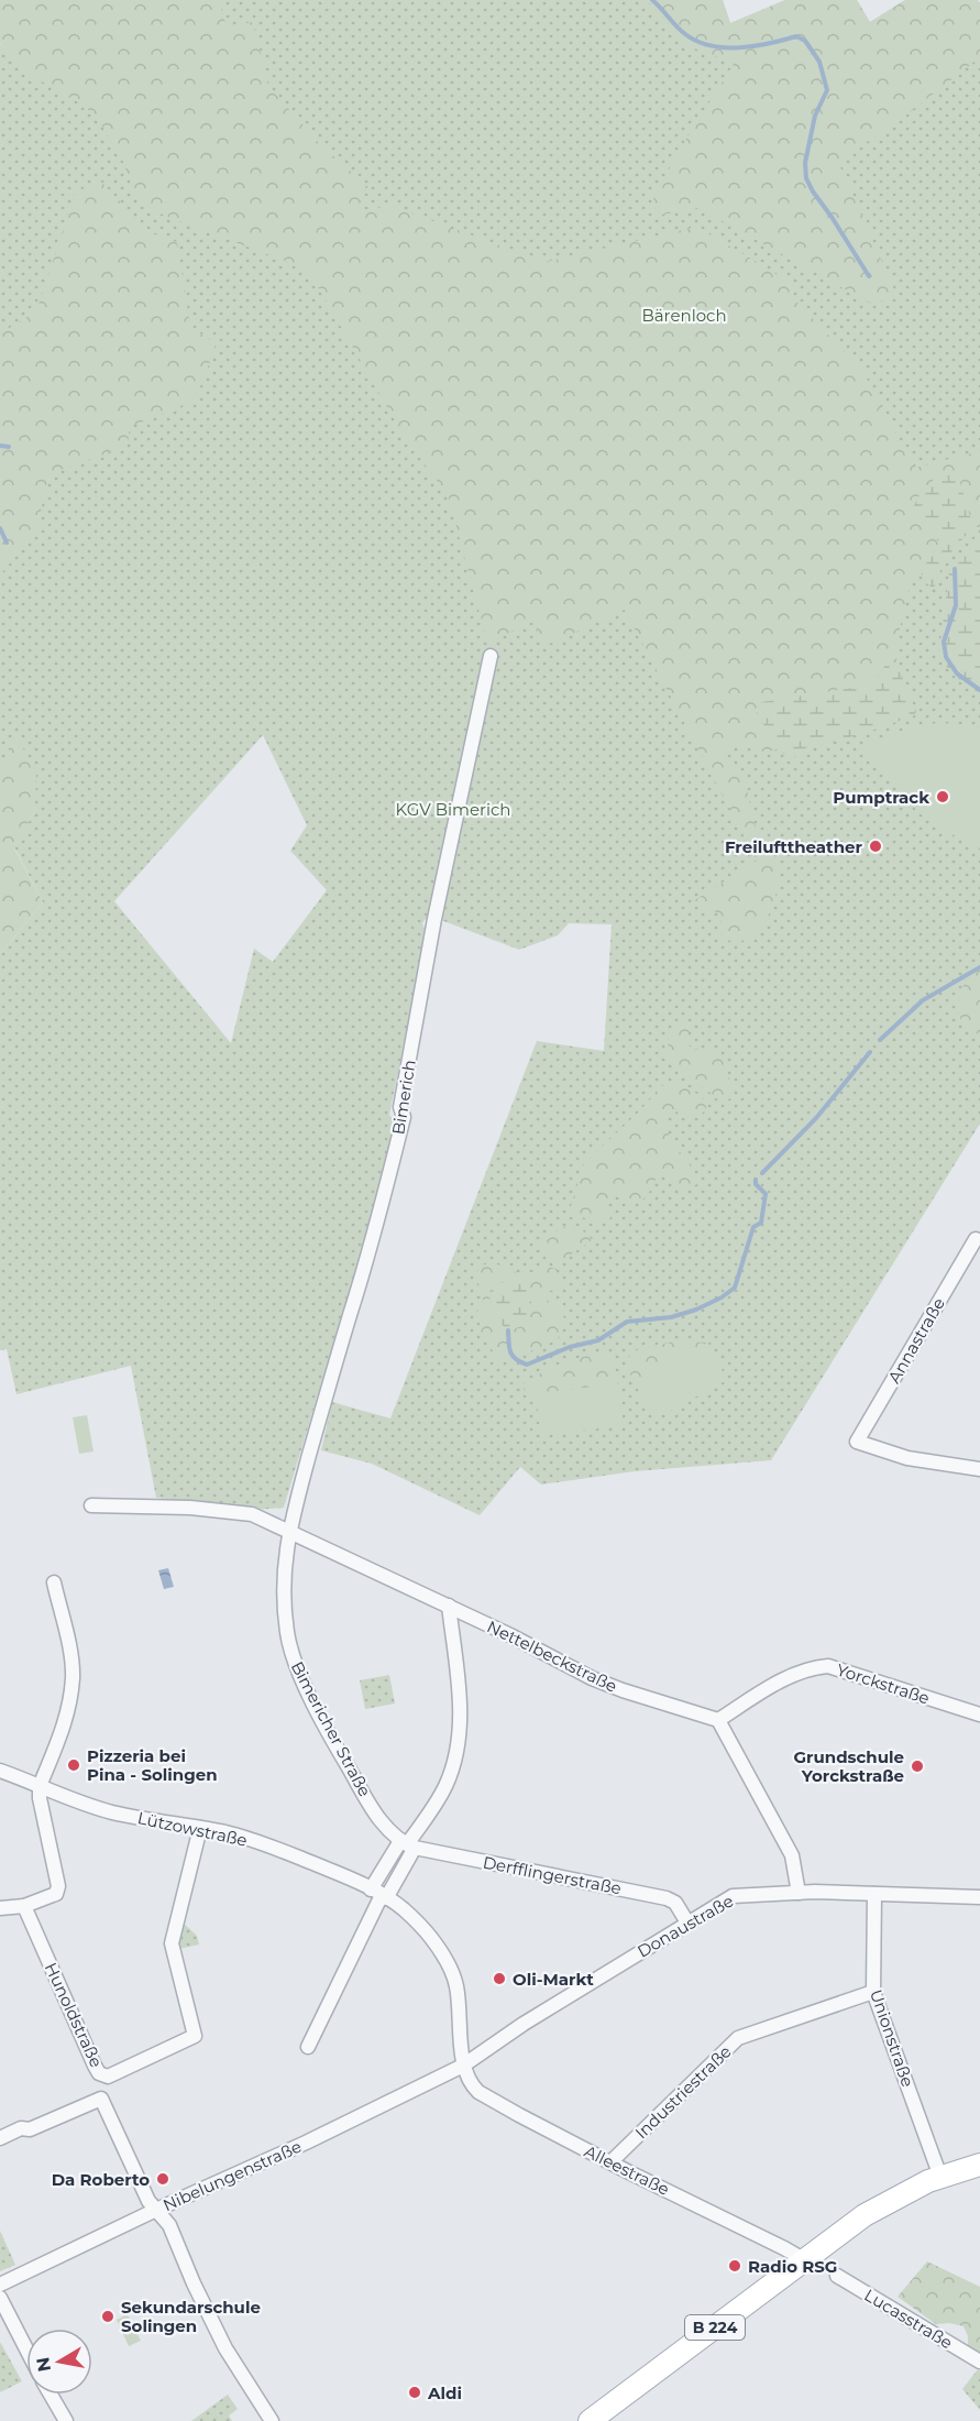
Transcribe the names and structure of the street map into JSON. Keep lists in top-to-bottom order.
{
  "streets": {
    "main road": ["B 224"],
    "street": [
      "Bimerich",
      "Annastraße",
      "Nettelbeckstraße",
      "Yorckstraße",
      "Bimericher Straße",
      "Lützowstraße",
      "Derfflingerstraße",
      "Donaustraße",
      "Hunoldstraße",
      "Unionstraße",
      "Industriestraße",
      "Alleestraße",
      "Nibelungenstraße",
      "Lucasstraße"
    ]
  },
  "crossings": [
    ["Bimerich", "Nettelbeckstraße"],
    ["Bimerich", "Bimericher Straße"],
    ["Nettelbeckstraße", "Yorckstraße"],
    ["Nettelbeckstraße", "Bimericher Straße"],
    ["Bimericher Straße", "Derfflingerstraße"],
    ["Lützowstraße", "Donaustraße"],
    ["Lützowstraße", "Hunoldstraße"],
    ["Lützowstraße", "Alleestraße"],
    ["Lützowstraße", "Nibelungenstraße"],
    ["Derfflingerstraße", "Donaustraße"],
    ["Donaustraße", "Unionstraße"],
    ["Donaustraße", "Alleestraße"],
    ["Donaustraße", "Nibelungenstraße"],
    ["Unionstraße", "Industriestraße"],
    ["Unionstraße", "B 224"],
    ["Industriestraße", "Alleestraße"],
    ["Alleestraße", "Nibelungenstraße"],
    ["Alleestraße", "B 224"]
  ],
  "parks": ["Bärenloch", "KGV Bimerich"],
  "places": [
    "Pumptrack",
    "Freilufttheather",
    "Pizzeria bei Pina - Solingen",
    "Grundschule Yorckstraße",
    "Oli-Markt",
    "Da Roberto",
    "Radio RSG",
    "Sekundarschule Solingen",
    "Aldi"
  ],
  "north": "left"
}
